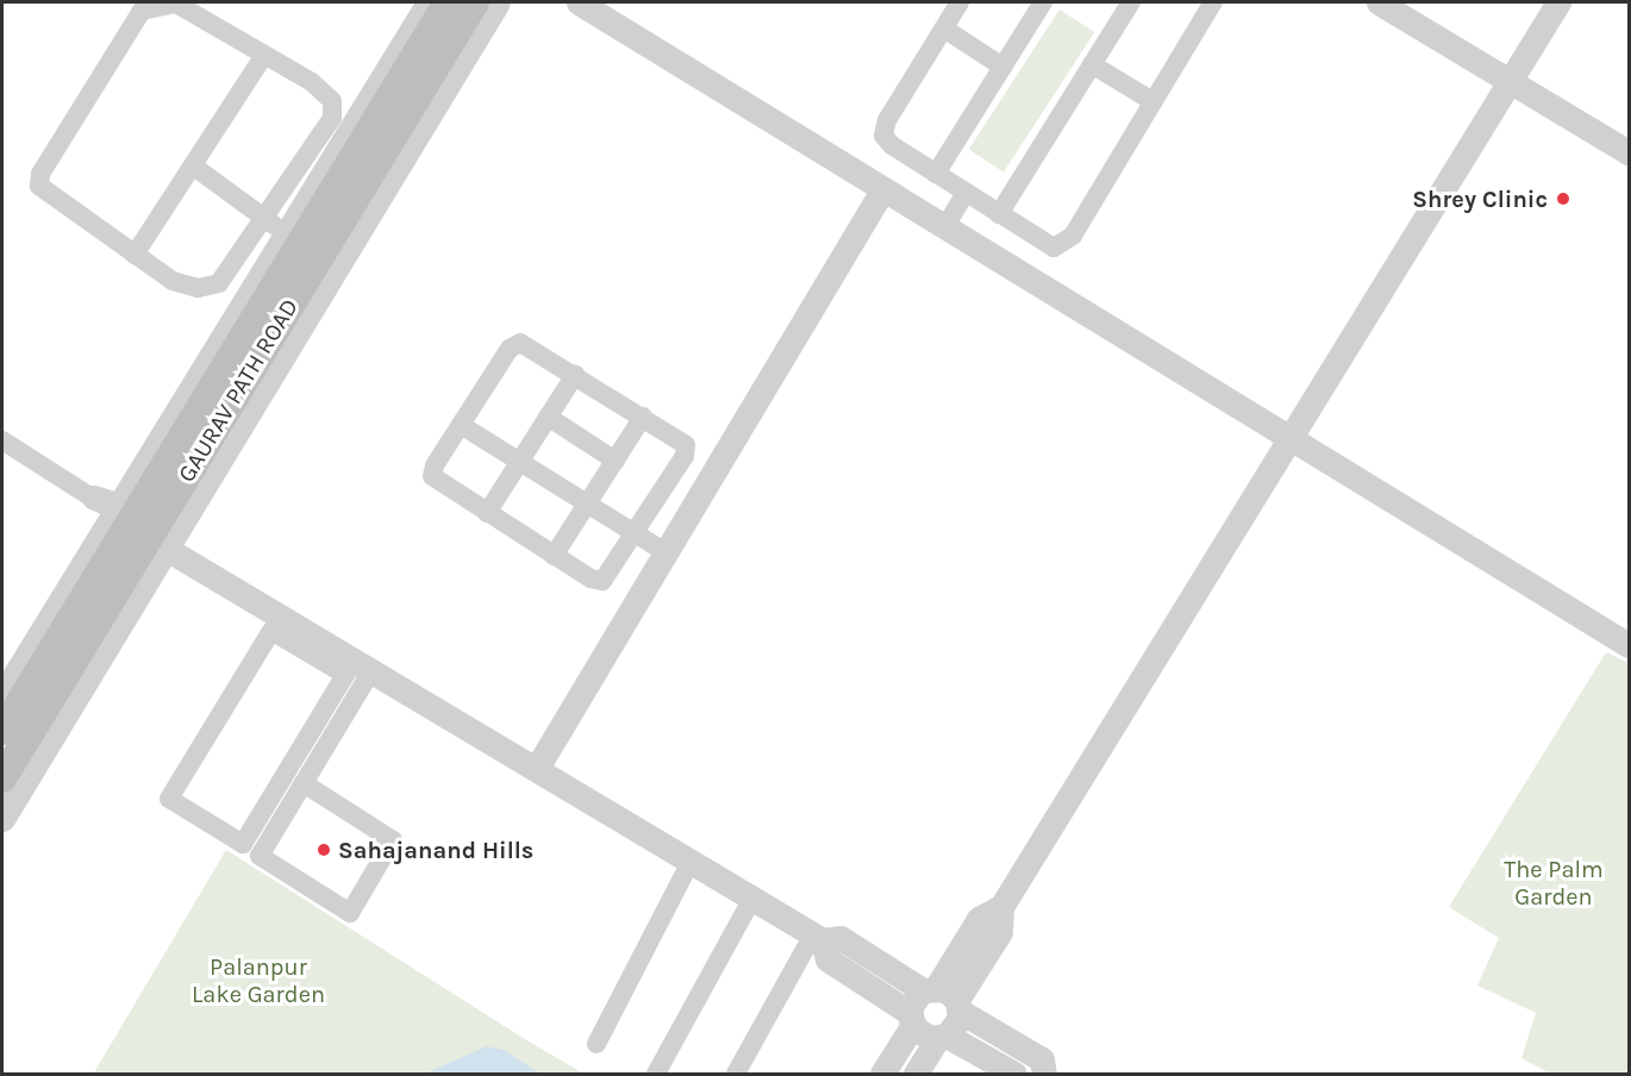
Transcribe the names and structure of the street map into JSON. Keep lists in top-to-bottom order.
{
  "streets": {
    "main road": ["GAURAV PATH ROAD"]
  },
  "parks": ["The Palm Garden", "Palanpur Lake Garden"],
  "places": ["Shrey Clinic", "Sahajanand Hills"]
}
